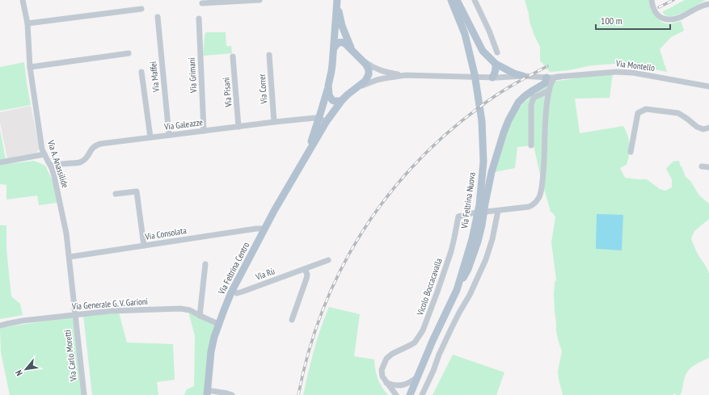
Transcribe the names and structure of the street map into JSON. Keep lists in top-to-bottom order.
{
  "streets": {
    "main road": ["Via Feltrina Nuova", "Via Feltrina Centro"],
    "street": [
      "Via Montello",
      "Via Grimani",
      "Via Maffei",
      "Via Correr",
      "Via Pisani",
      "Via Galeazze",
      "Via A. Anassilide",
      "Via Consolata",
      "Via Rù",
      "Vicolo Boccacavalla",
      "Via Generale G. V. Garioni",
      "Via Carlo Moretti"
    ]
  },
  "crossings": [
    ["Via Montello", "Via Feltrina Centro"],
    ["Via Montello", "Vicolo Boccacavalla"],
    ["Via Grimani", "Via Galeazze"],
    ["Via Maffei", "Via Galeazze"],
    ["Via Correr", "Via Galeazze"],
    ["Via Pisani", "Via Galeazze"],
    ["Via Galeazze", "Via A. Anassilide"],
    ["Via Galeazze", "Via Feltrina Centro"],
    ["Via A. Anassilide", "Via Consolata"],
    ["Via A. Anassilide", "Via Generale G. V. Garioni"],
    ["Via A. Anassilide", "Via Carlo Moretti"],
    ["Via Consolata", "Via Feltrina Centro"],
    ["Via Feltrina Centro", "Via Rù"],
    ["Via Feltrina Centro", "Via Generale G. V. Garioni"],
    ["Via Generale G. V. Garioni", "Via Carlo Moretti"]
  ],
  "scale_bar": "100 m",
  "north": "bottom left"
}
